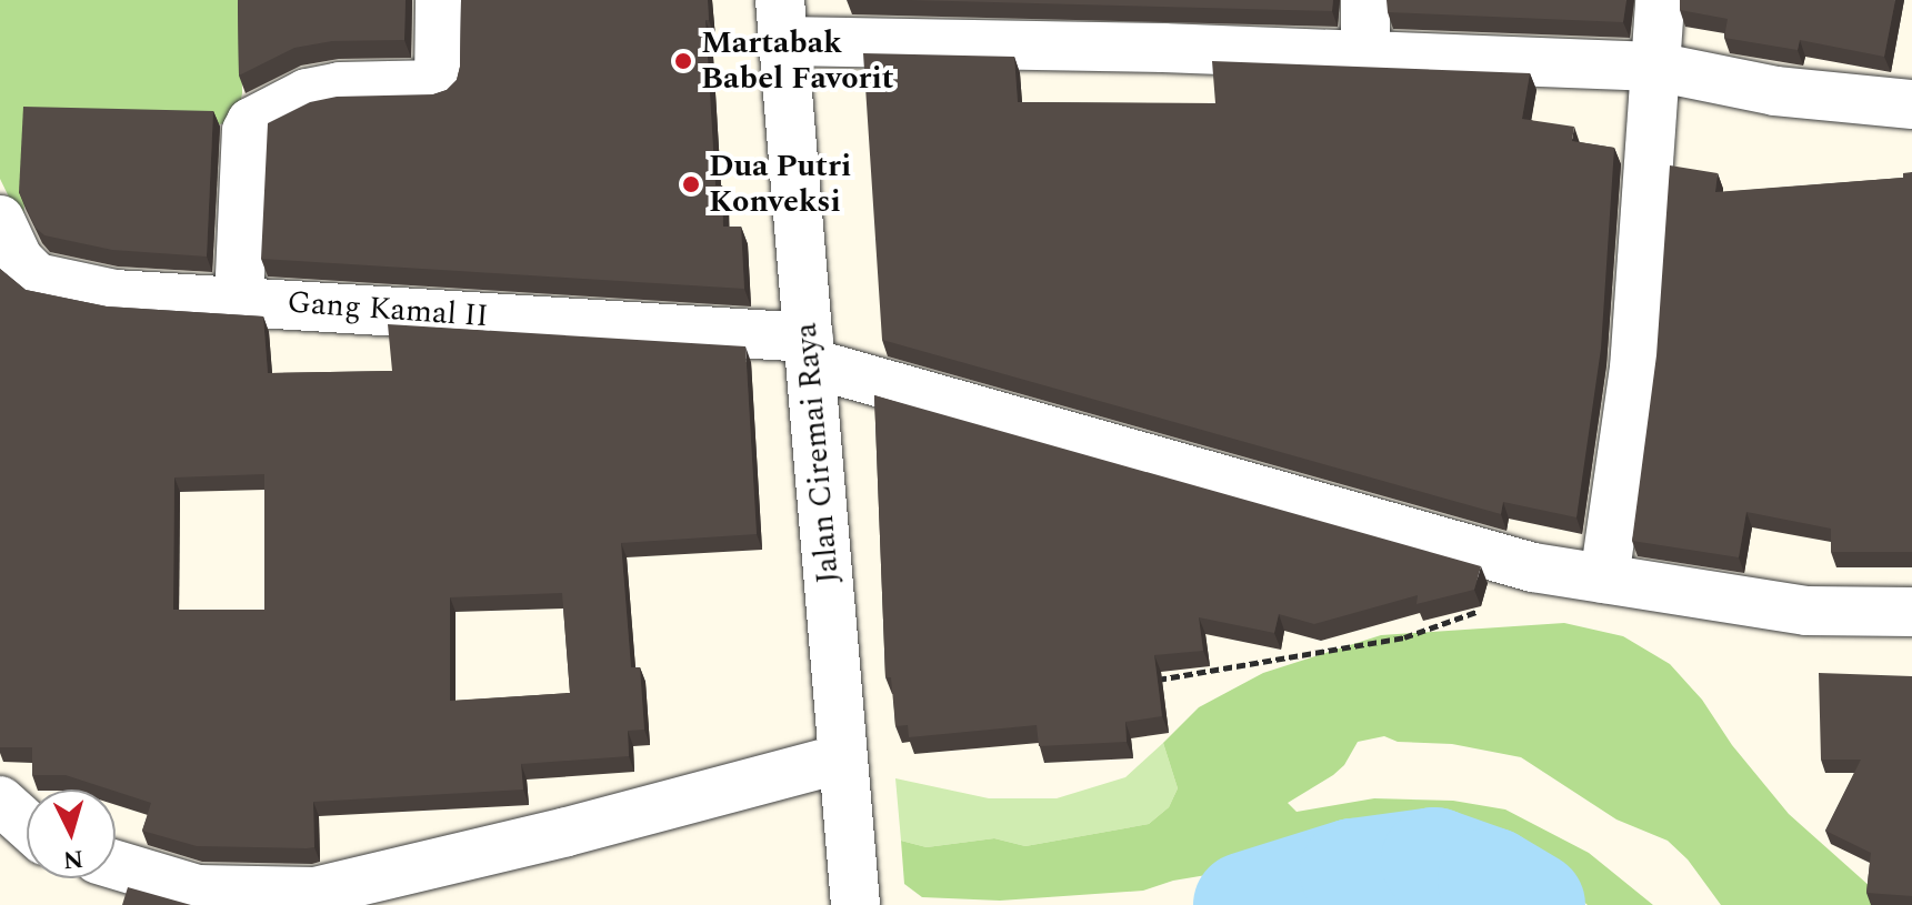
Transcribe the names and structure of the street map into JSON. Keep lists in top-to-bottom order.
{
  "streets": {
    "street": ["Gang Kamal II", "Jalan Ciremai Raya"]
  },
  "crossings": [
    ["Gang Kamal II", "Jalan Ciremai Raya"]
  ],
  "places": ["Martabak Babel Favorit", "Dua Putri Konveksi"],
  "north": "bottom"
}
